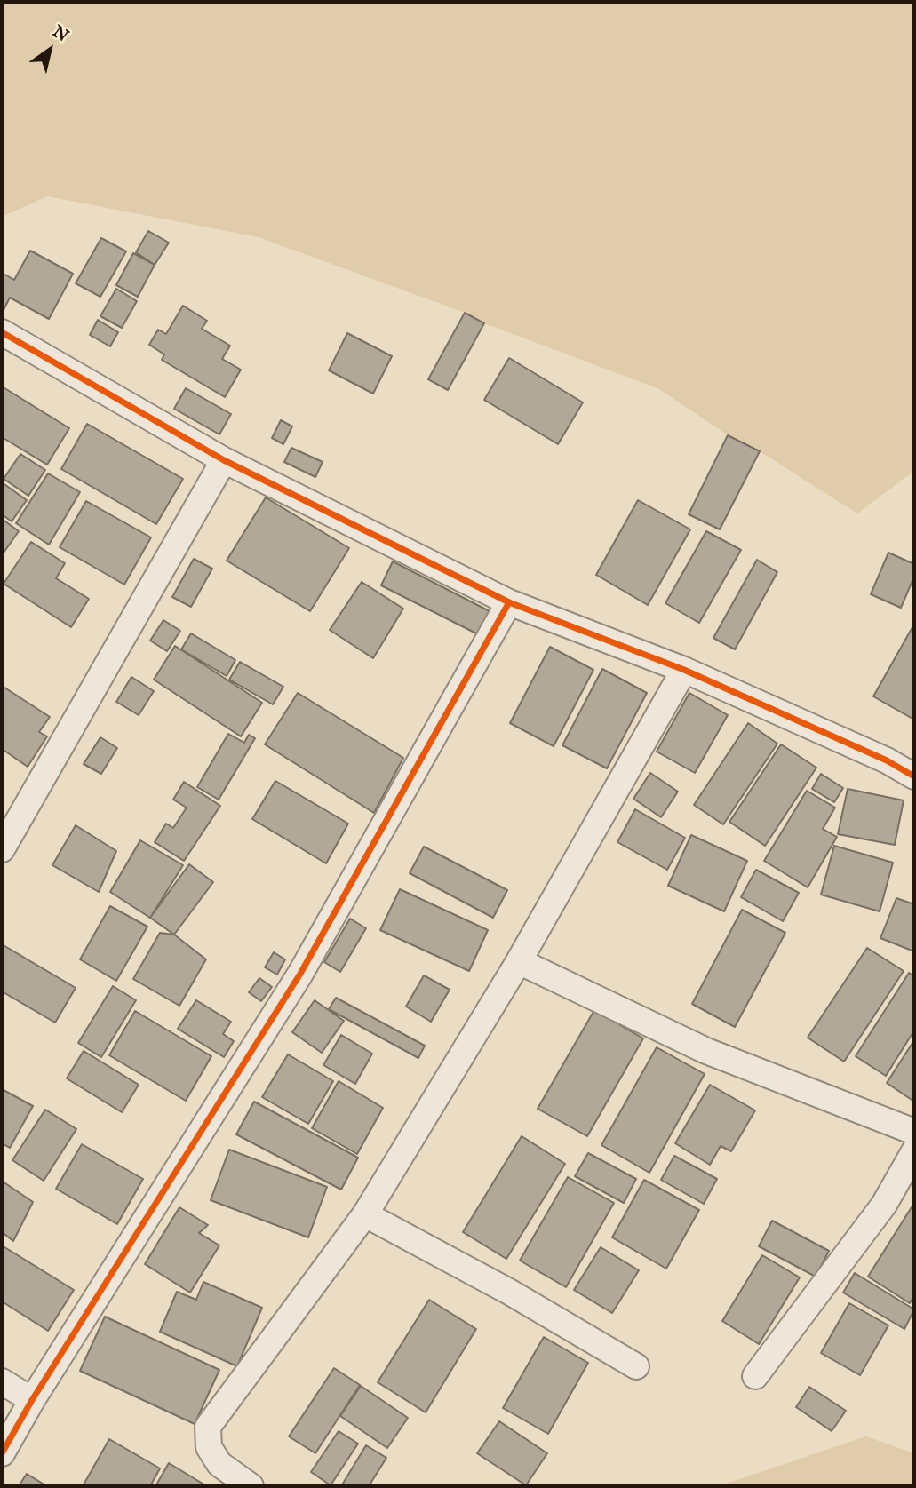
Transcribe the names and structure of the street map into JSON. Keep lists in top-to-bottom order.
{
  "north": "top right"
}
